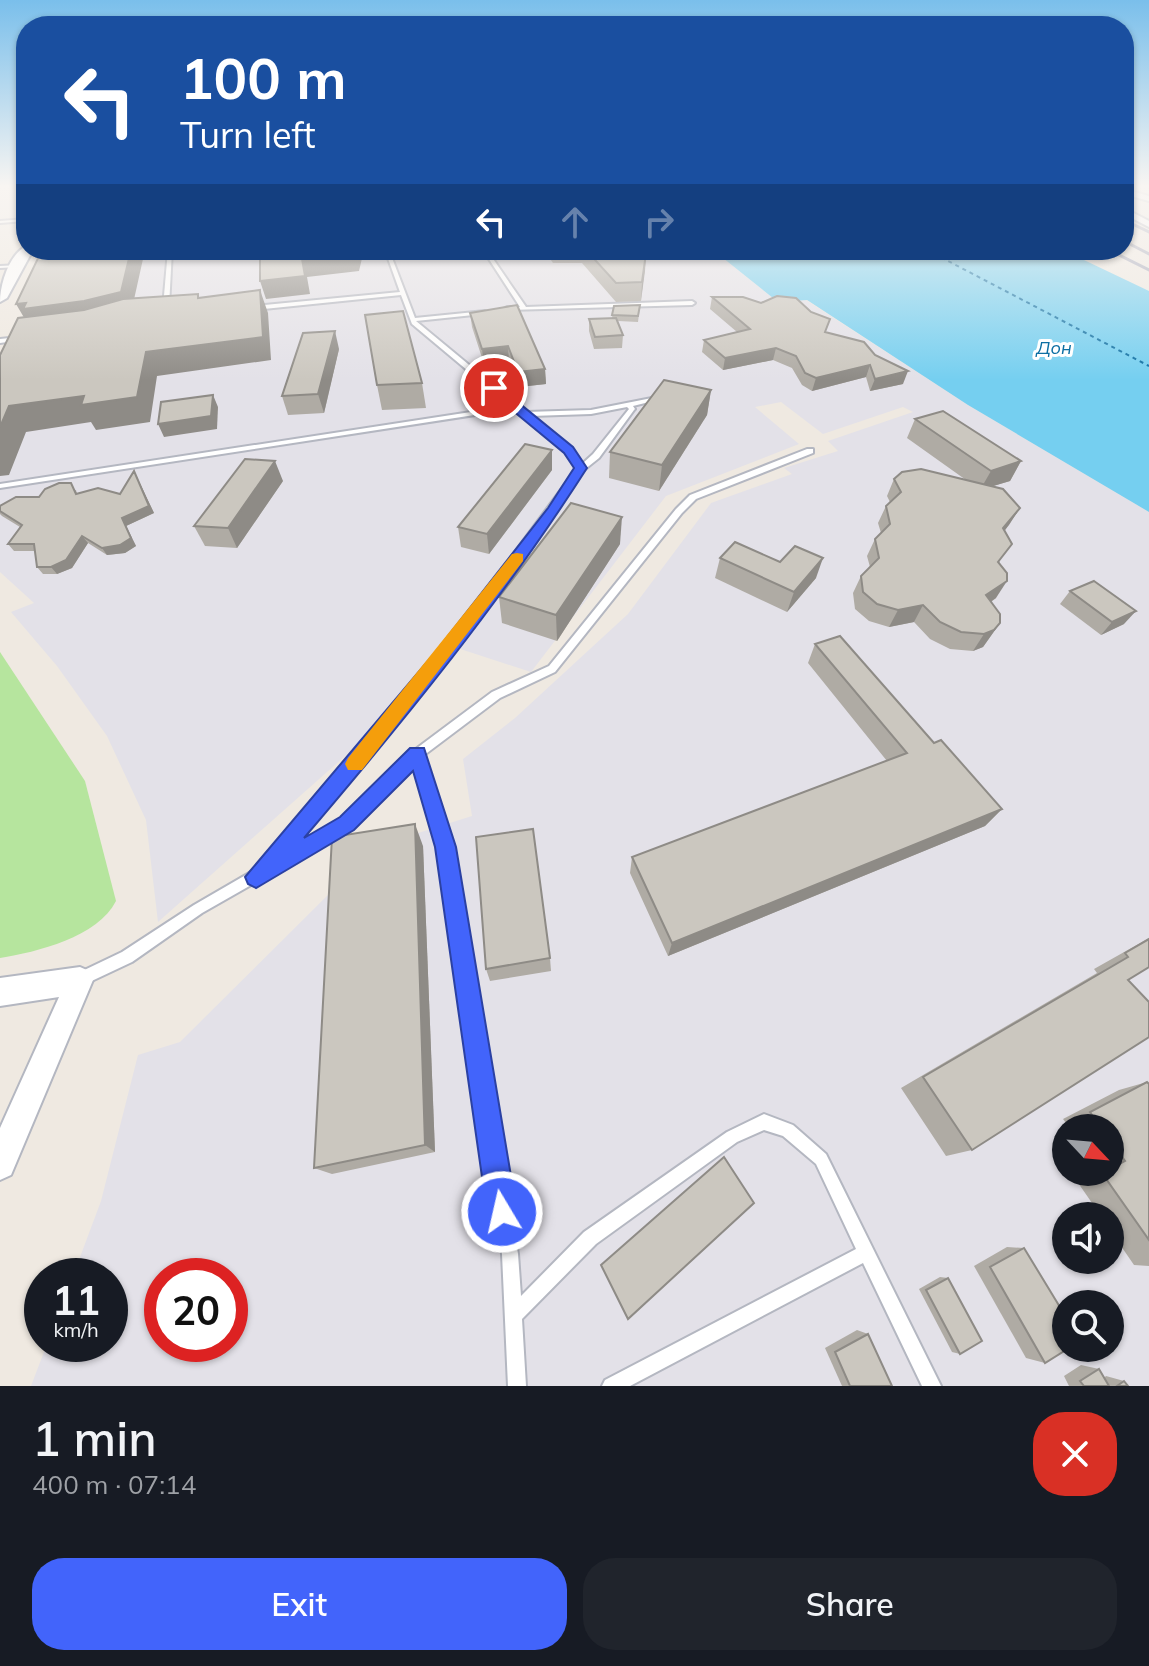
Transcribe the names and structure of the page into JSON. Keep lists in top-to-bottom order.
{
  "water": ["Дон"],
  "north": "bottom right",
  "page": {
    "turn": ["100 m", "Turn left"],
    "speed": "11 km/h",
    "limit": "20",
    "heading": ["1 min", "400 m · 07:14"],
    "buttons": ["Exit", "Share"]
  }
}
